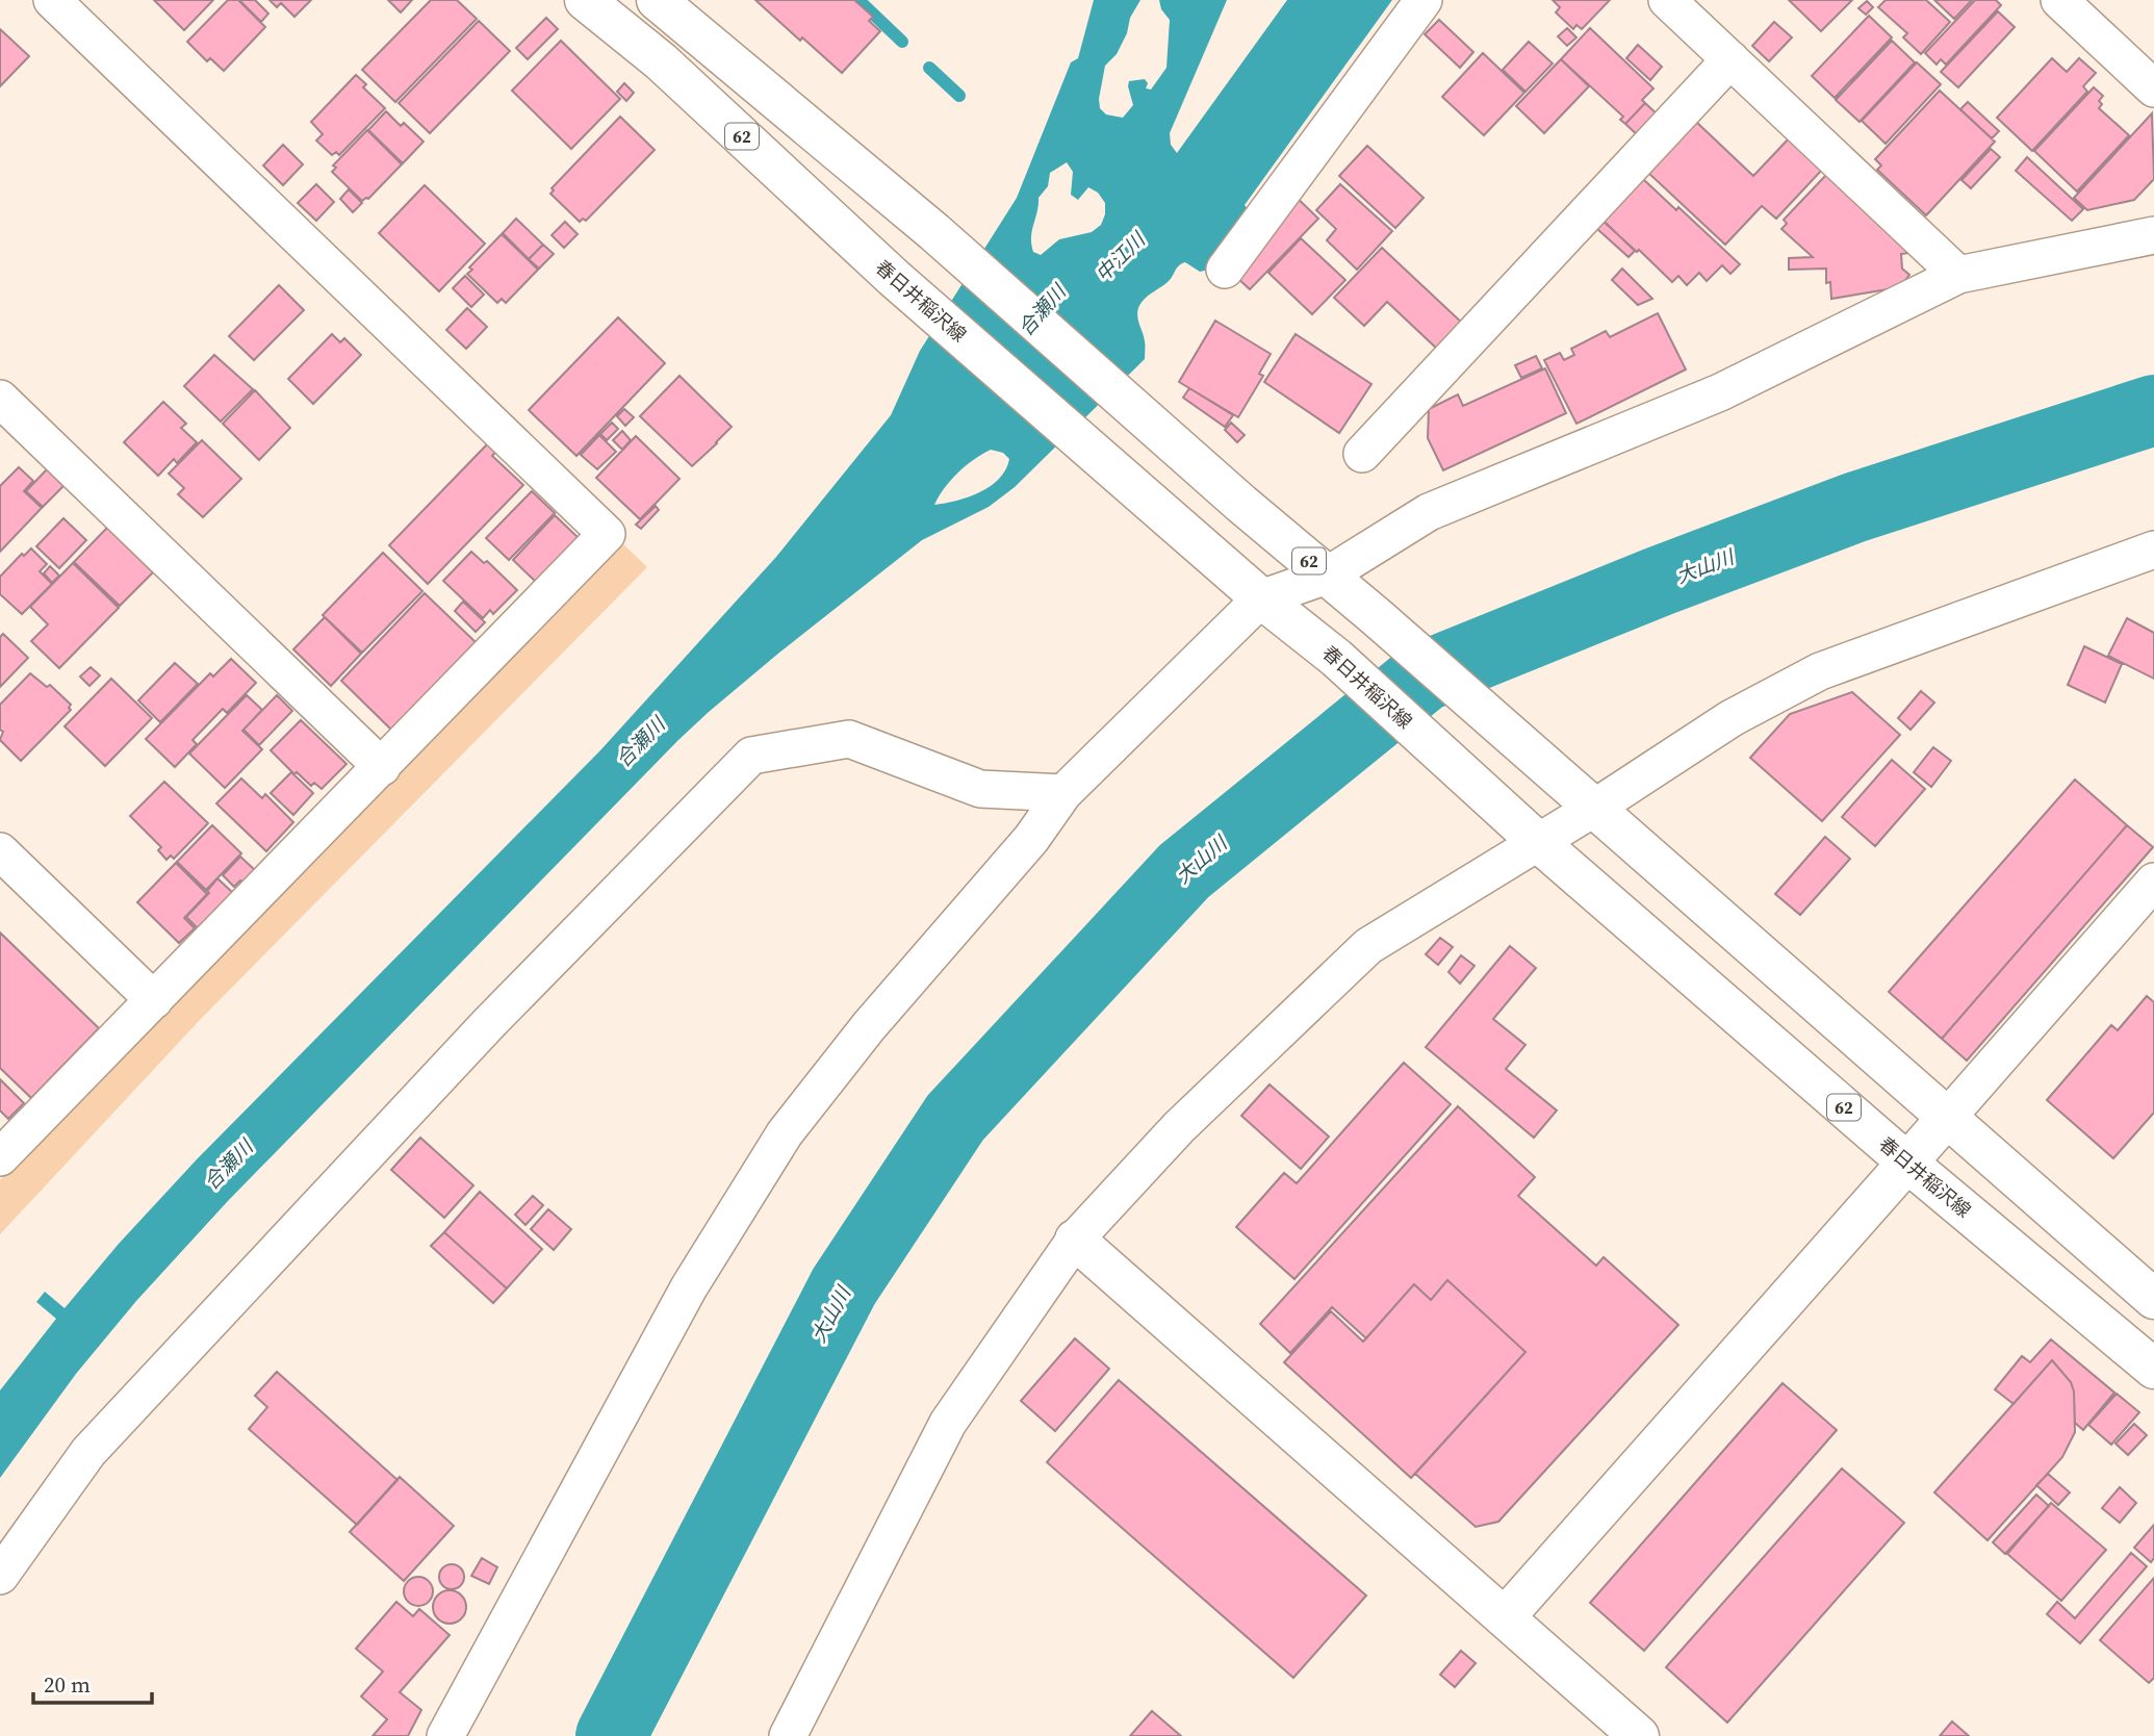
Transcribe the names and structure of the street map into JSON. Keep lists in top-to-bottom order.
{
  "streets": {
    "main road": ["62", "春日井稲沢線"]
  },
  "water": ["中江川", "合瀬川", "大山川"],
  "scale_bar": "20 m"
}
